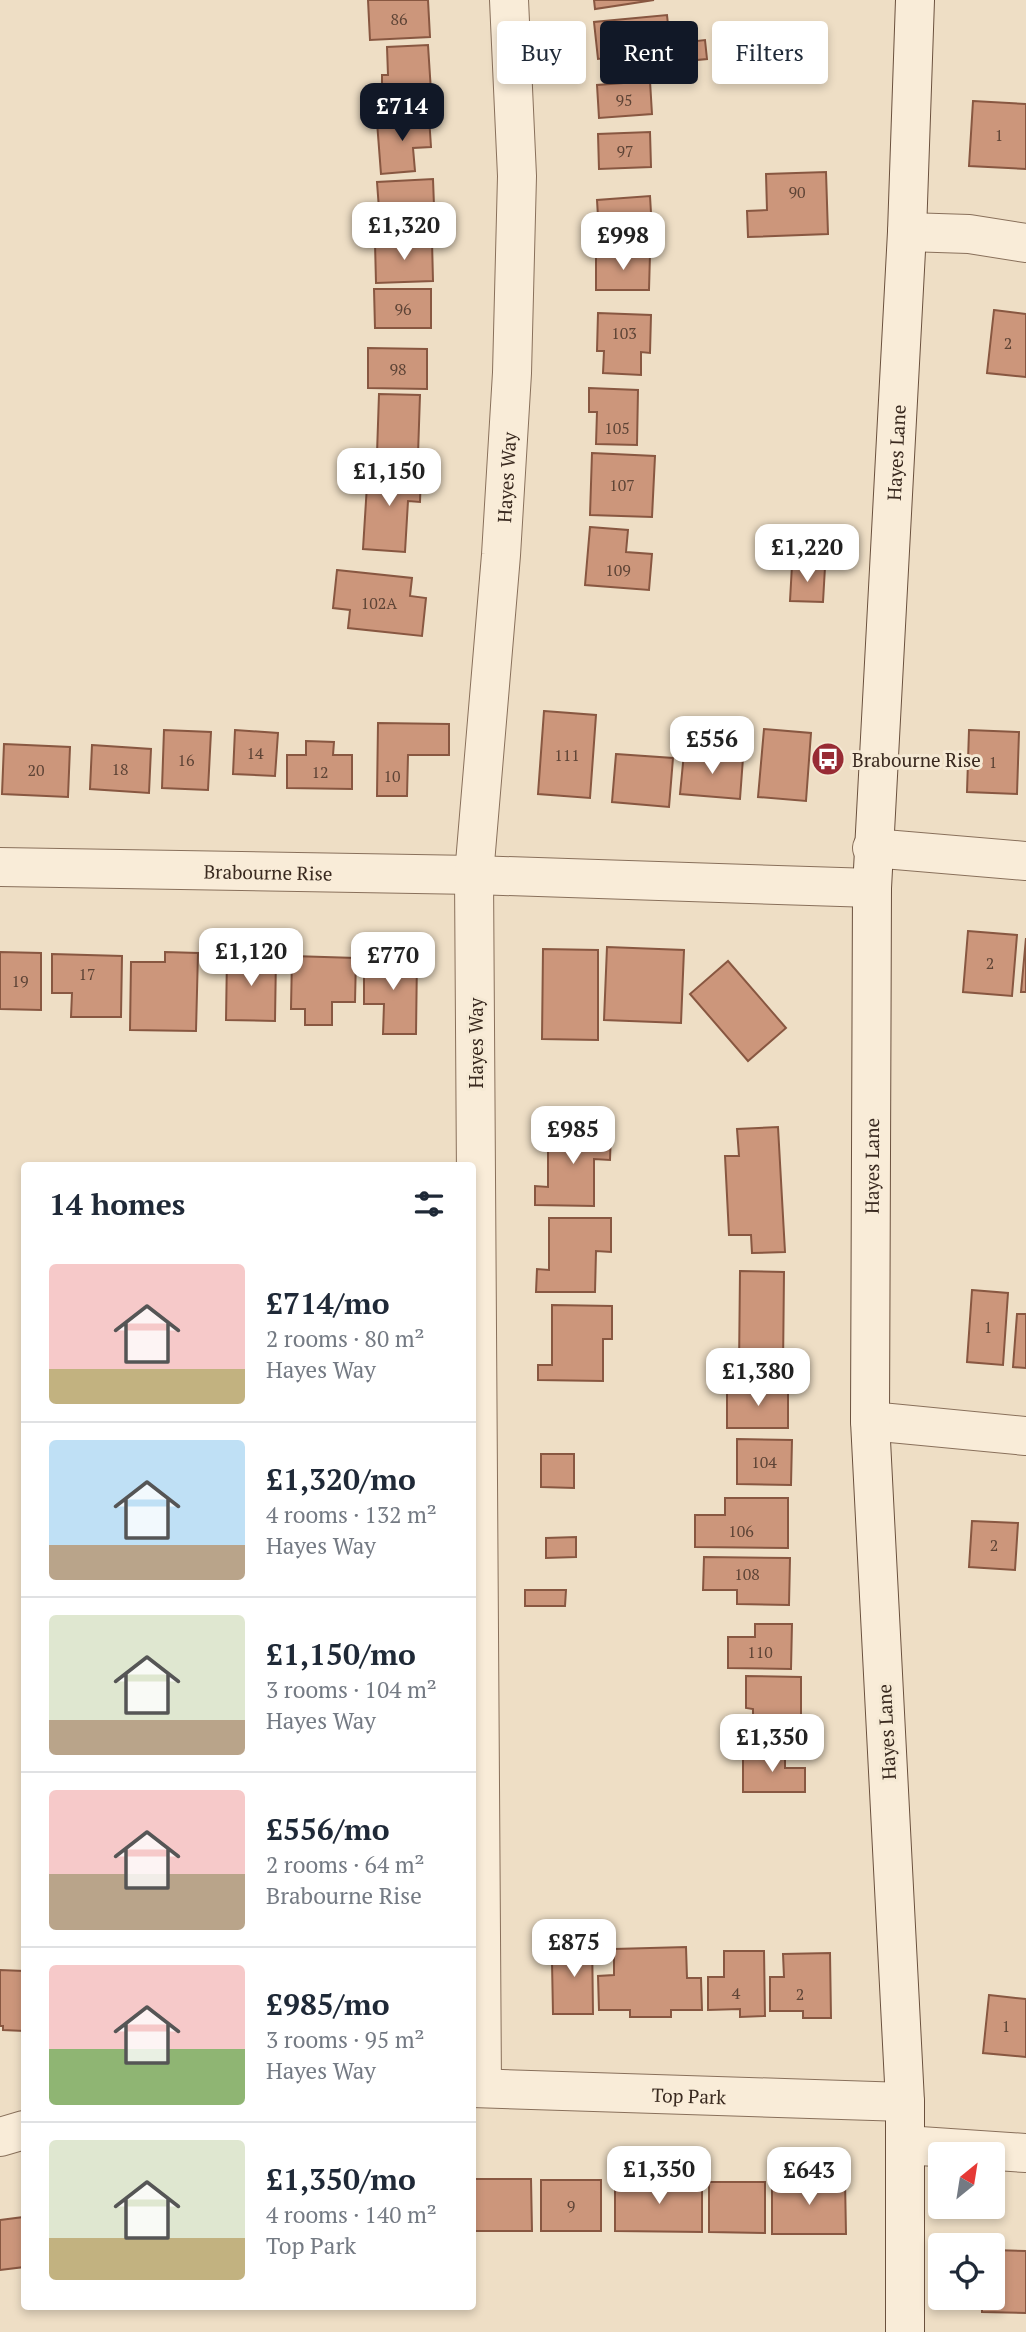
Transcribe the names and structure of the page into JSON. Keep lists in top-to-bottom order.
{
  "streets": {
    "street": [
      "Hayes Lane",
      "Hayes Way",
      "Brabourne Rise",
      "Top Park"
    ]
  },
  "crossings": [
    ["Hayes Lane", "Brabourne Rise"],
    ["Hayes Lane", "Top Park"],
    ["Hayes Way", "Brabourne Rise"],
    ["Hayes Way", "Top Park"]
  ],
  "places": {
    "bus stop": ["Brabourne Rise"]
  },
  "house_numbers": [
    "86",
    "95",
    "1",
    "97",
    "90",
    "96",
    "103",
    "2",
    "98",
    "105",
    "107",
    "109",
    "102A",
    "14",
    "111",
    "16",
    "1",
    "18",
    "20",
    "12",
    "10",
    "2",
    "17",
    "19",
    "1",
    "104",
    "106",
    "2",
    "108",
    "110",
    "4",
    "2",
    "1",
    "9"
  ],
  "north": "top right",
  "page": {
    "chip": ["Buy", "Rent", "Filters"],
    "price": [
      "£714",
      "£1,320",
      "£998",
      "£1,150",
      "£1,220",
      "£556",
      "£1,120",
      "£770",
      "£985",
      "£1,380",
      "£1,350",
      "£875",
      "£1,350",
      "£643"
    ],
    "heading": "14 homes",
    "list": [
      {
        "name": "£714/mo",
        "note": "2 rooms · 80 m² · Hayes Way"
      },
      {
        "name": "£1,320/mo",
        "note": "4 rooms · 132 m² · Hayes Way"
      },
      {
        "name": "£1,150/mo",
        "note": "3 rooms · 104 m² · Hayes Way"
      },
      {
        "name": "£556/mo",
        "note": "2 rooms · 64 m² · Brabourne Rise"
      },
      {
        "name": "£985/mo",
        "note": "3 rooms · 95 m² · Hayes Way"
      },
      {
        "name": "£1,350/mo",
        "note": "4 rooms · 140 m² · Top Park"
      }
    ]
  }
}
